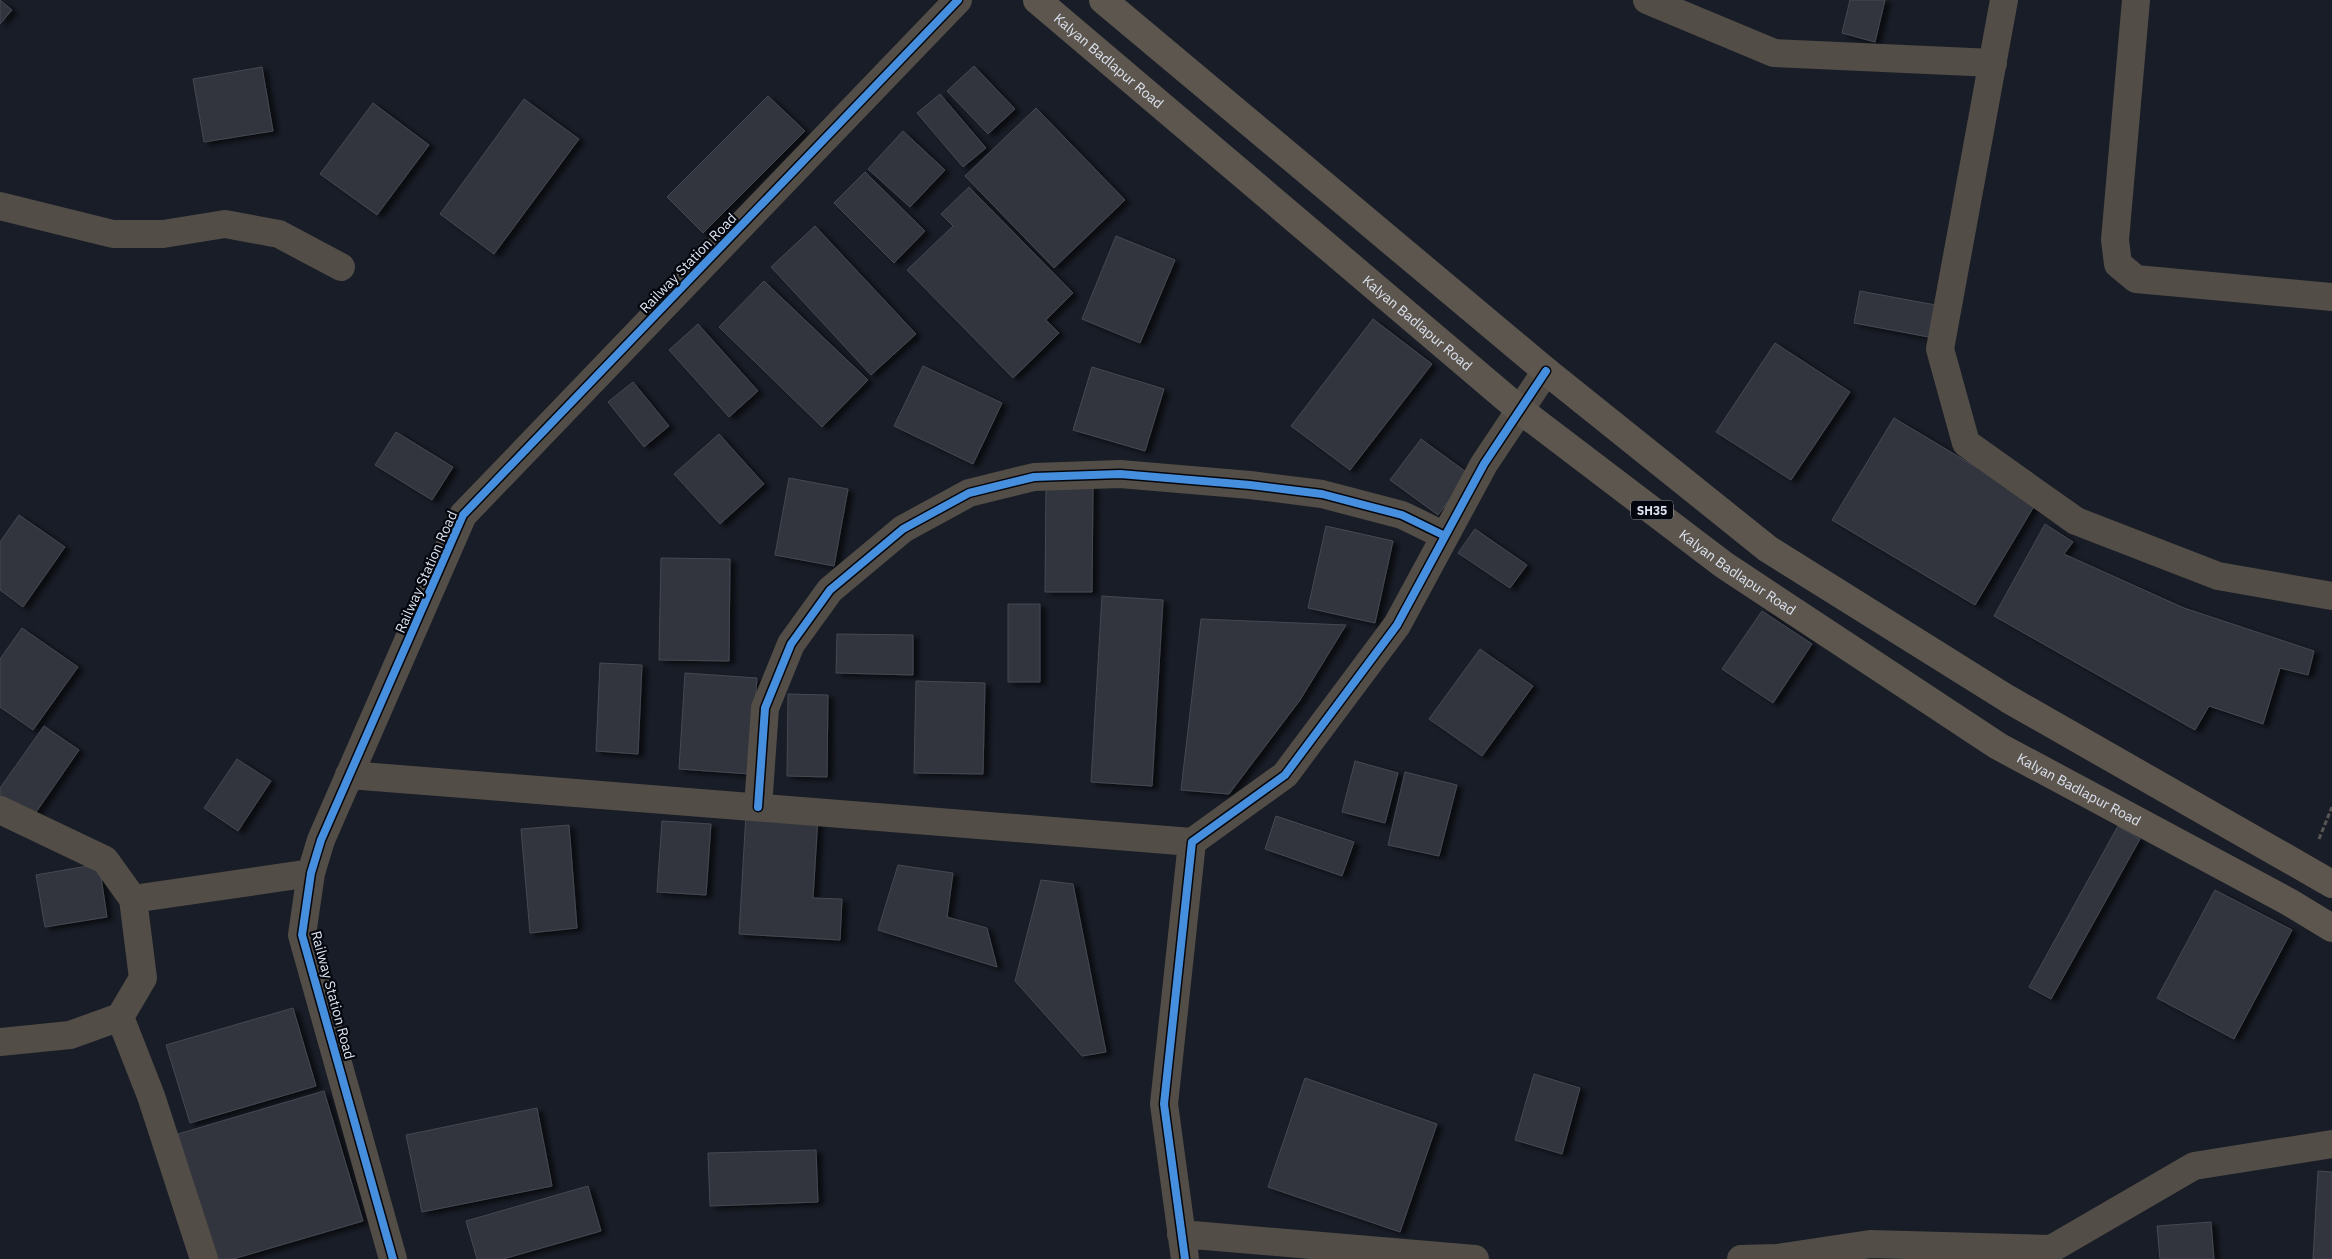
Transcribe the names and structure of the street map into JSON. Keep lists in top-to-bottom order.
{
  "streets": {
    "main road": ["Kalyan Badlapur Road", "SH35"],
    "street": ["Railway Station Road"]
  }
}
